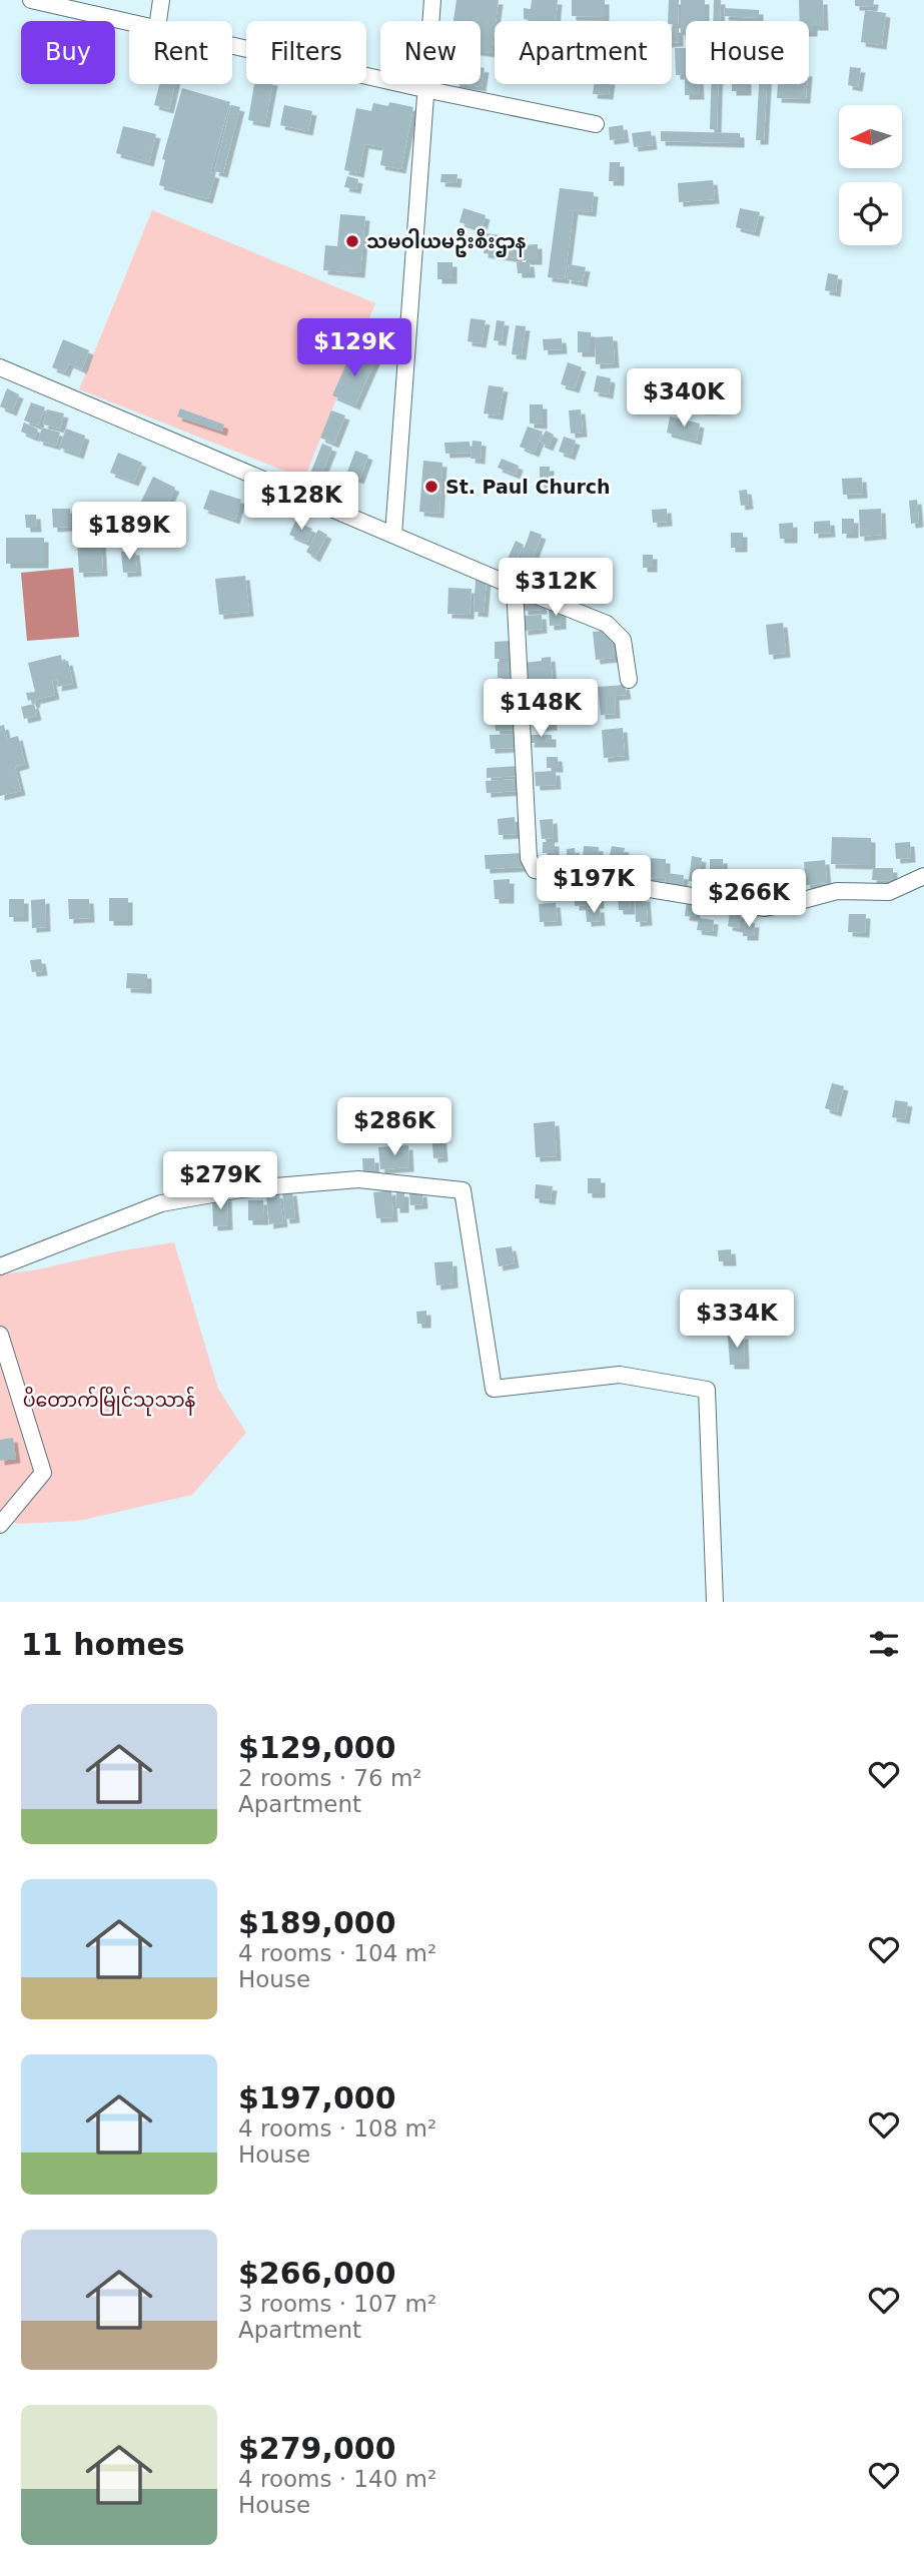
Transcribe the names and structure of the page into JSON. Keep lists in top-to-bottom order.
{
  "parks": ["ပိတောက်မြိုင်သုသာန်"],
  "places": ["သမဝါယမဦးစီးဌာန", "St. Paul Church"],
  "north": "left",
  "page": {
    "chip": [
      "Buy",
      "Rent",
      "Filters",
      "New",
      "Apartment",
      "House"
    ],
    "price": [
      "$129K",
      "$340K",
      "$128K",
      "$189K",
      "$312K",
      "$148K",
      "$197K",
      "$266K",
      "$286K",
      "$279K",
      "$334K"
    ],
    "heading": "11 homes",
    "list": [
      {
        "name": "$129,000",
        "note": "2 rooms · 76 m² · Apartment"
      },
      {
        "name": "$189,000",
        "note": "4 rooms · 104 m² · House"
      },
      {
        "name": "$197,000",
        "note": "4 rooms · 108 m² · House"
      },
      {
        "name": "$266,000",
        "note": "3 rooms · 107 m² · Apartment"
      },
      {
        "name": "$279,000",
        "note": "4 rooms · 140 m² · House"
      }
    ]
  }
}
